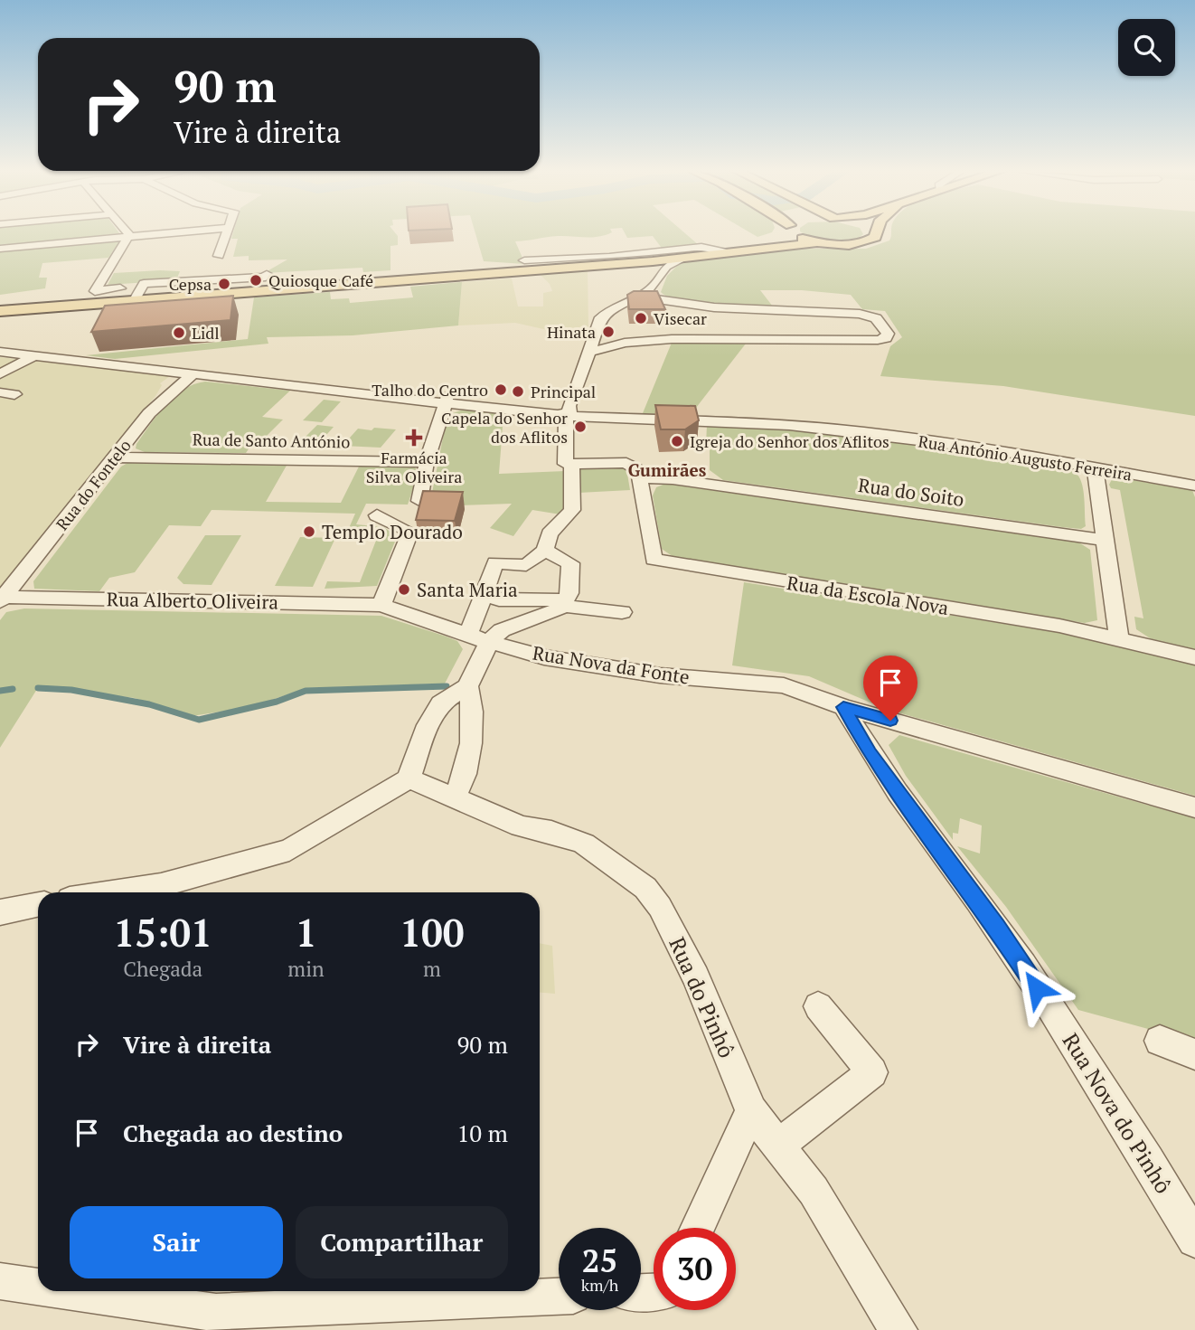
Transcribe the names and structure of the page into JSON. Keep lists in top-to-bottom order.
{
  "streets": {
    "street": [
      "Rua de Santo António",
      "Rua António Augusto Ferreira",
      "Rua do Fontelo",
      "Rua do Soito",
      "Rua da Escola Nova",
      "Rua Alberto Oliveira",
      "Rua Nova da Fonte",
      "Rua do Pinhô",
      "Rua Nova do Pinhô"
    ]
  },
  "crossings": [
    ["Rua de Santo António", "Rua do Fontelo"],
    ["Rua António Augusto Ferreira", "Rua do Fontelo"],
    ["Rua do Fontelo", "Rua Alberto Oliveira"],
    ["Rua do Soito", "Rua da Escola Nova"],
    ["Rua Alberto Oliveira", "Rua Nova da Fonte"],
    ["Rua Nova da Fonte", "Rua Nova do Pinhô"]
  ],
  "districts": ["Gumirães"],
  "places": {
    "other": [
      "Quiosque Café",
      "Cepsa",
      "Visecar",
      "Hinata",
      "Lidl",
      "Talho do Centro",
      "Principal",
      "Capela do Senhor dos Aflitos",
      "Igreja do Senhor dos Aflitos",
      "Templo Dourado",
      "Santa Maria"
    ],
    "health": ["Farmácia Silva Oliveira"]
  },
  "page": {
    "turn": ["90 m", "Vire à direita"],
    "eta": [
      "15:01",
      "Chegada",
      "1",
      "min",
      "100",
      "m"
    ],
    "list": [
      {
        "name": "Vire à direita",
        "value": "90 m"
      },
      {
        "name": "Chegada ao destino",
        "value": "10 m"
      }
    ],
    "buttons": ["Sair", "Compartilhar"],
    "speed": "25 km/h",
    "limit": "30"
  }
}
